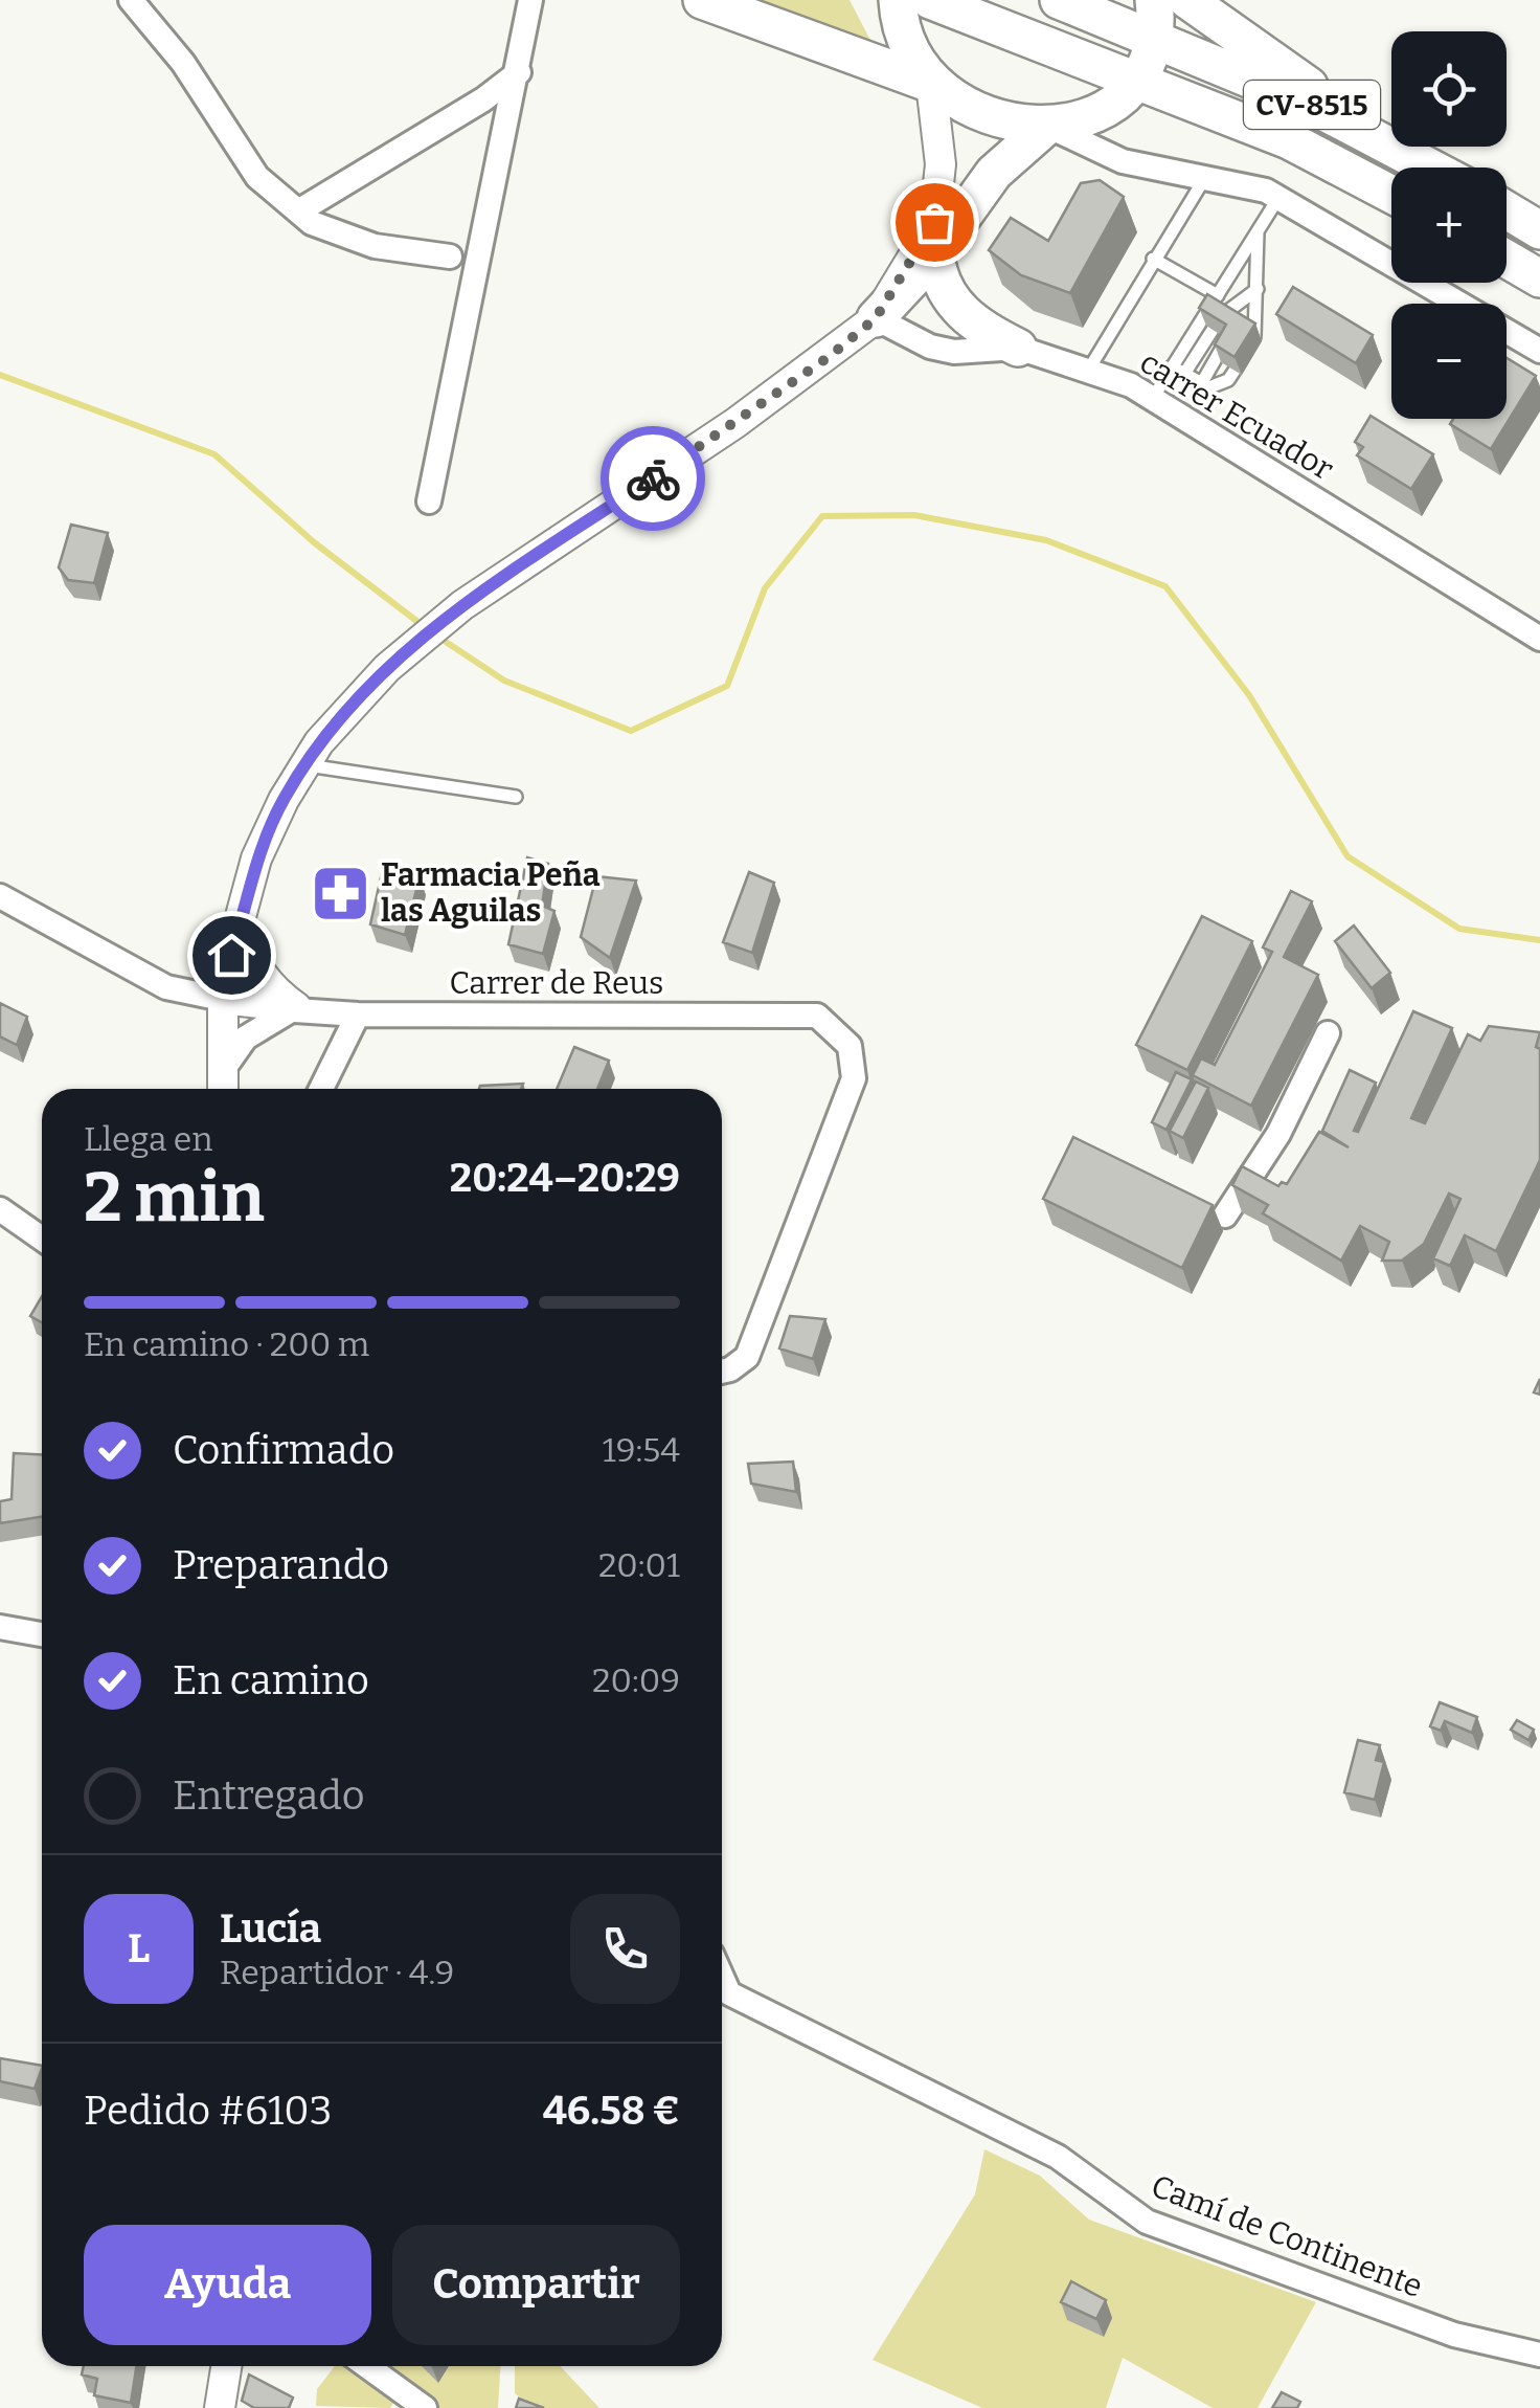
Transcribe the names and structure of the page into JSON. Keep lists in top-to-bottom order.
{
  "streets": {
    "main road": ["CV-8515"],
    "street": ["carrer Ecuador", "Carrer de Reus", "Camí de Continente"]
  },
  "places": {
    "pharmacy": ["Farmacia Peña las Aguilas"]
  },
  "page": {
    "map_buttons": ["+", "−"],
    "heading": ["2 min", "Llega en", "20:24–20:29"],
    "panel": [
      "Lucía",
      "Repartidor · 4.9",
      "Pedido #6103",
      "46.58 €"
    ],
    "bar": "En camino · 200 m",
    "list": [
      ["Confirmado", "19:54"],
      ["Preparando", "20:01"],
      ["En camino", "20:09"],
      "Entregado"
    ],
    "round": "L",
    "buttons": ["Ayuda", "Compartir"]
  }
}
